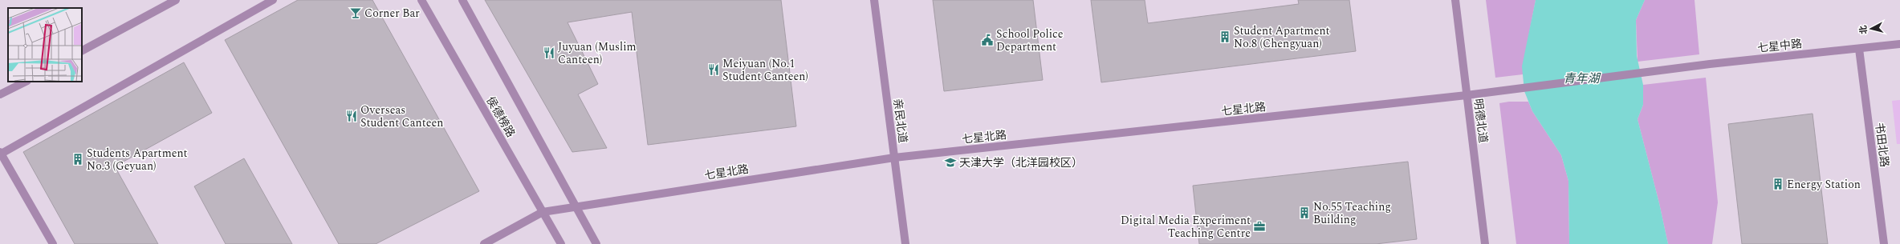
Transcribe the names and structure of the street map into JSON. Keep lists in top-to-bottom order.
{
  "streets": {
    "street": [
      "七星中路",
      "七星北路",
      "侯德榜路",
      "亲民北道",
      "明德北道",
      "书田北路"
    ]
  },
  "crossings": [
    ["七星中路", "七星北路"],
    ["七星中路", "书田北路"],
    ["七星北路", "侯德榜路"],
    ["七星北路", "亲民北道"],
    ["七星北路", "明德北道"]
  ],
  "water": ["青年湖"],
  "places": {
    "bar": ["Corner Bar"],
    "building": [
      "Student Apartment No.8 (Chengyuan)",
      "Students Apartment No.3 (Geyuan)",
      "Energy Station",
      "No.55 Teaching Building"
    ],
    "public building": ["School Police Department"],
    "restaurant": ["Juyuan (Muslim Canteen)", "Meiyuan (No.1 Student Canteen)", "Overseas Student Canteen"],
    "school or university": ["天津大学（北洋园校区）"],
    "office": ["Digital Media Experiment Teaching Centre"]
  },
  "north": "left"
}
